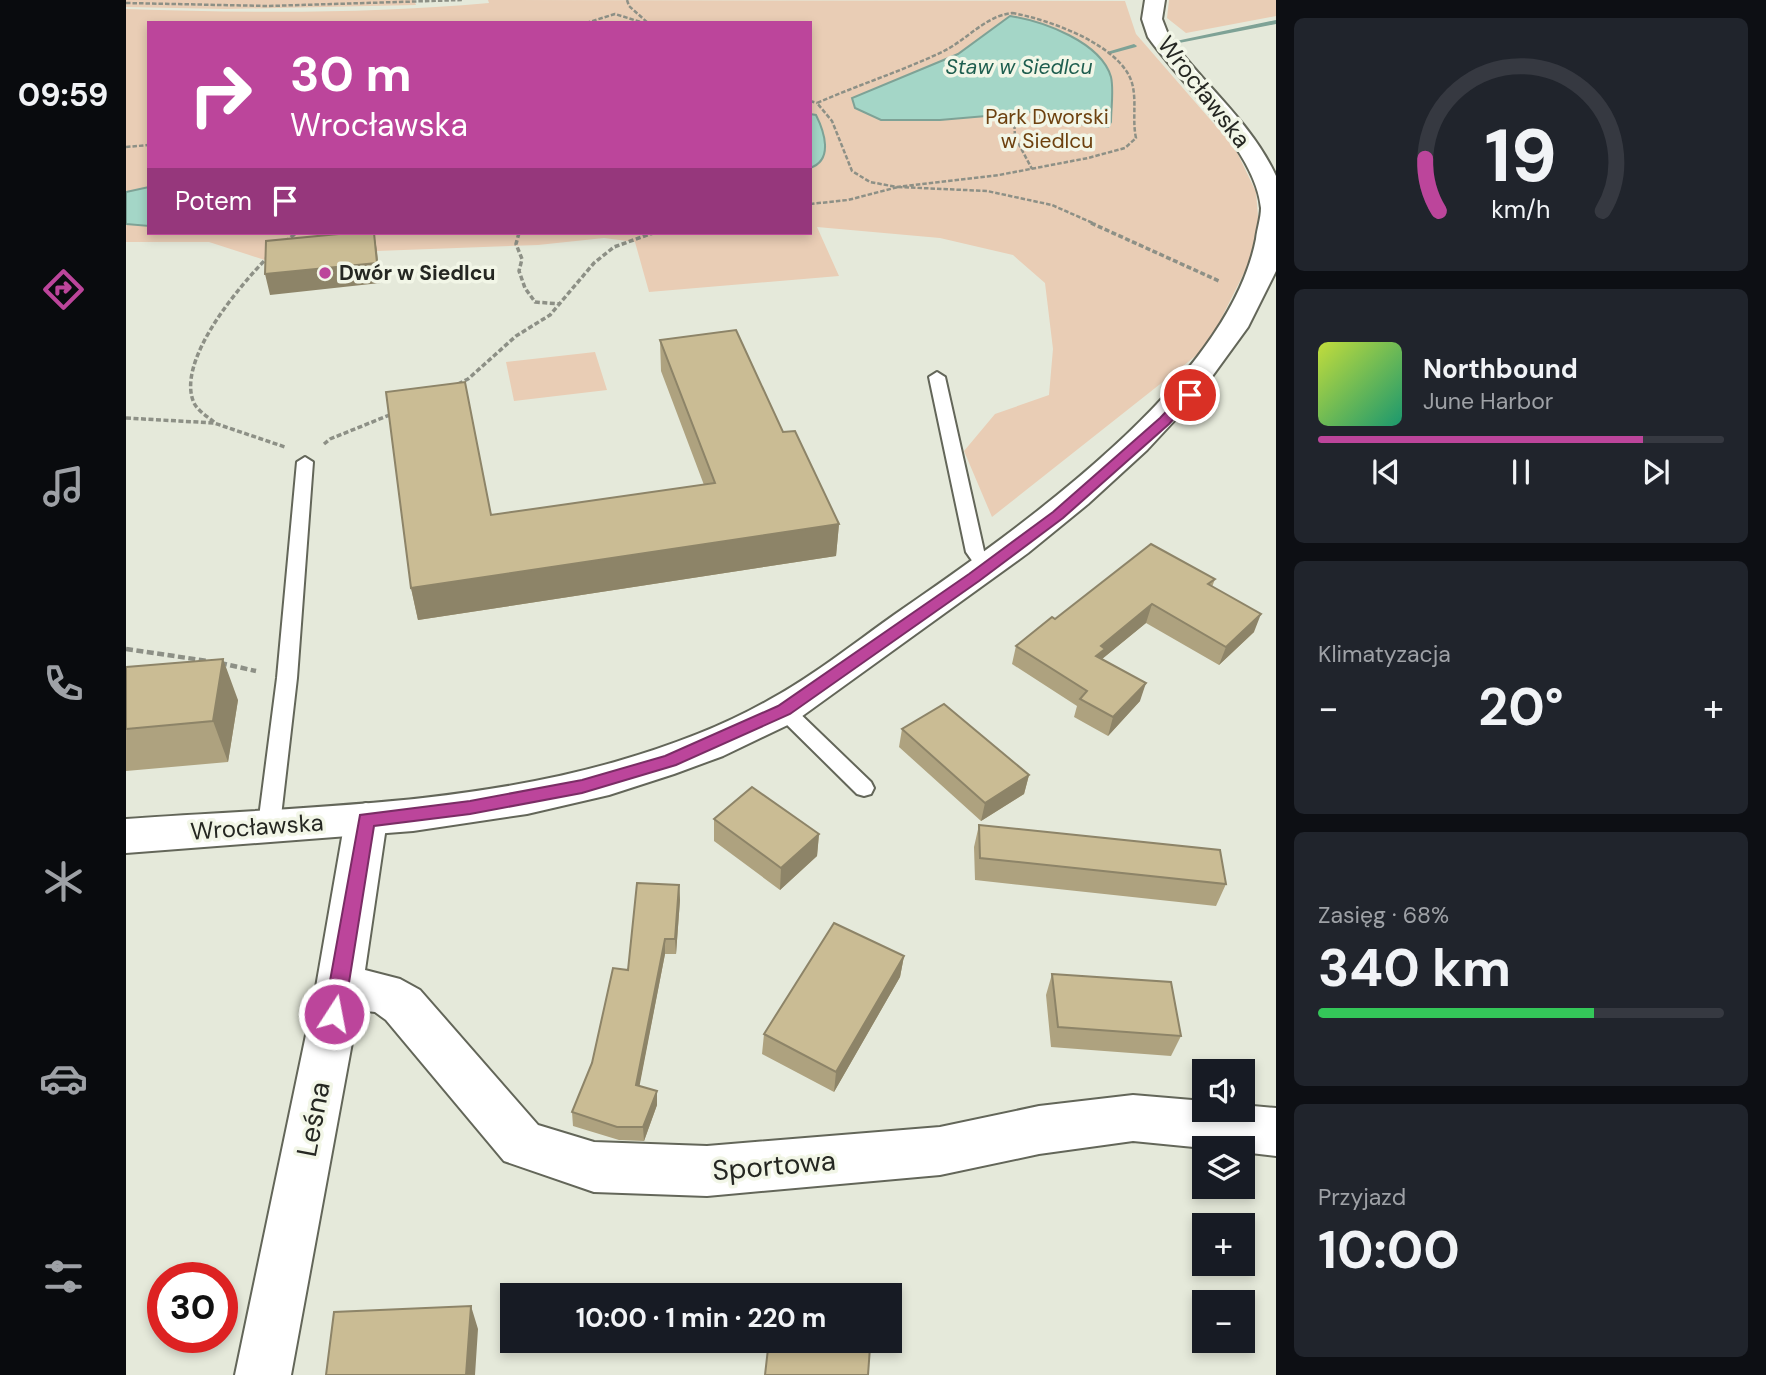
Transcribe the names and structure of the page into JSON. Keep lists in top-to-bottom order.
{
  "streets": {
    "street": ["Wrocławska", "Leśna", "Sportowa"]
  },
  "crossings": [
    ["Wrocławska", "Leśna"],
    ["Leśna", "Sportowa"]
  ],
  "water": ["Staw w Siedlcu"],
  "parks": ["Park Dworski w Siedlcu"],
  "places": ["Dwór w Siedlcu"],
  "page": {
    "tabs": "09:59",
    "turn": ["30 m", "Wrocławska"],
    "then": "Potem",
    "song": ["Northbound", "June Harbor"],
    "tile": [
      "Klimatyzacja",
      ["Zasięg · 68%", "340 km"],
      ["Przyjazd", "10:00"]
    ],
    "heat": ["−", "20°", "+"],
    "map_buttons": ["+", "−"],
    "limit": "30",
    "trip": "10:00 · 1 min · 220 m",
    "gauge": ["19", "km/h"]
  }
}
